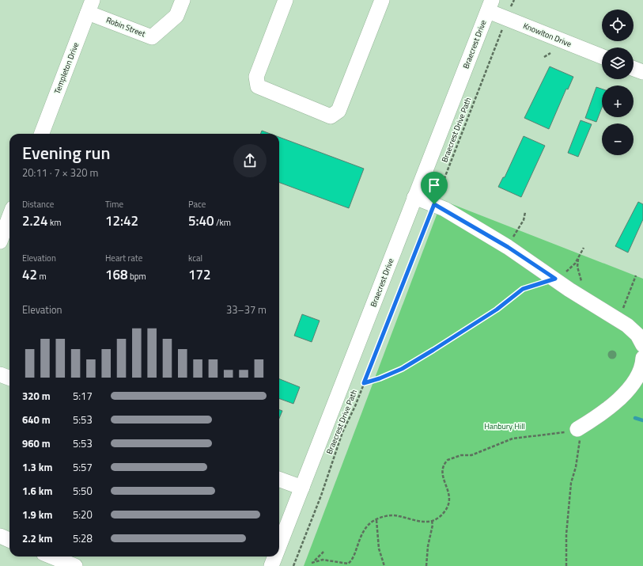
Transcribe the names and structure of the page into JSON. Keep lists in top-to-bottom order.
{
  "streets": {
    "street": [
      "Robin Street",
      "Knowlton Drive",
      "Braecrest Drive",
      "Templeton Drive"
    ],
    "path": ["Braecrest Drive Path"]
  },
  "crossings": [
    ["Robin Street", "Templeton Drive"],
    ["Knowlton Drive", "Braecrest Drive"],
    ["Knowlton Drive", "Braecrest Drive Path"]
  ],
  "parks": ["Hanbury Hill"],
  "page": {
    "map_buttons": ["+", "−"],
    "heading": ["Evening run", "20:11 · 7 × 320 m"],
    "stats": [
      ["Distance", "2.24 km"],
      ["Time", "12:42"],
      ["Pace", "5:40 /km"],
      ["Elevation", "42 m"],
      ["Heart rate", "168 bpm"],
      ["kcal", "172"]
    ],
    "chart": ["Elevation", "33–37 m"],
    "list": [
      {
        "name": "320 m",
        "note": "5:17"
      },
      {
        "name": "640 m",
        "note": "5:53"
      },
      {
        "name": "960 m",
        "note": "5:53"
      },
      {
        "name": "1.3 km",
        "note": "5:57"
      },
      {
        "name": "1.6 km",
        "note": "5:50"
      },
      {
        "name": "1.9 km",
        "note": "5:20"
      },
      {
        "name": "2.2 km",
        "note": "5:28"
      }
    ]
  }
}
